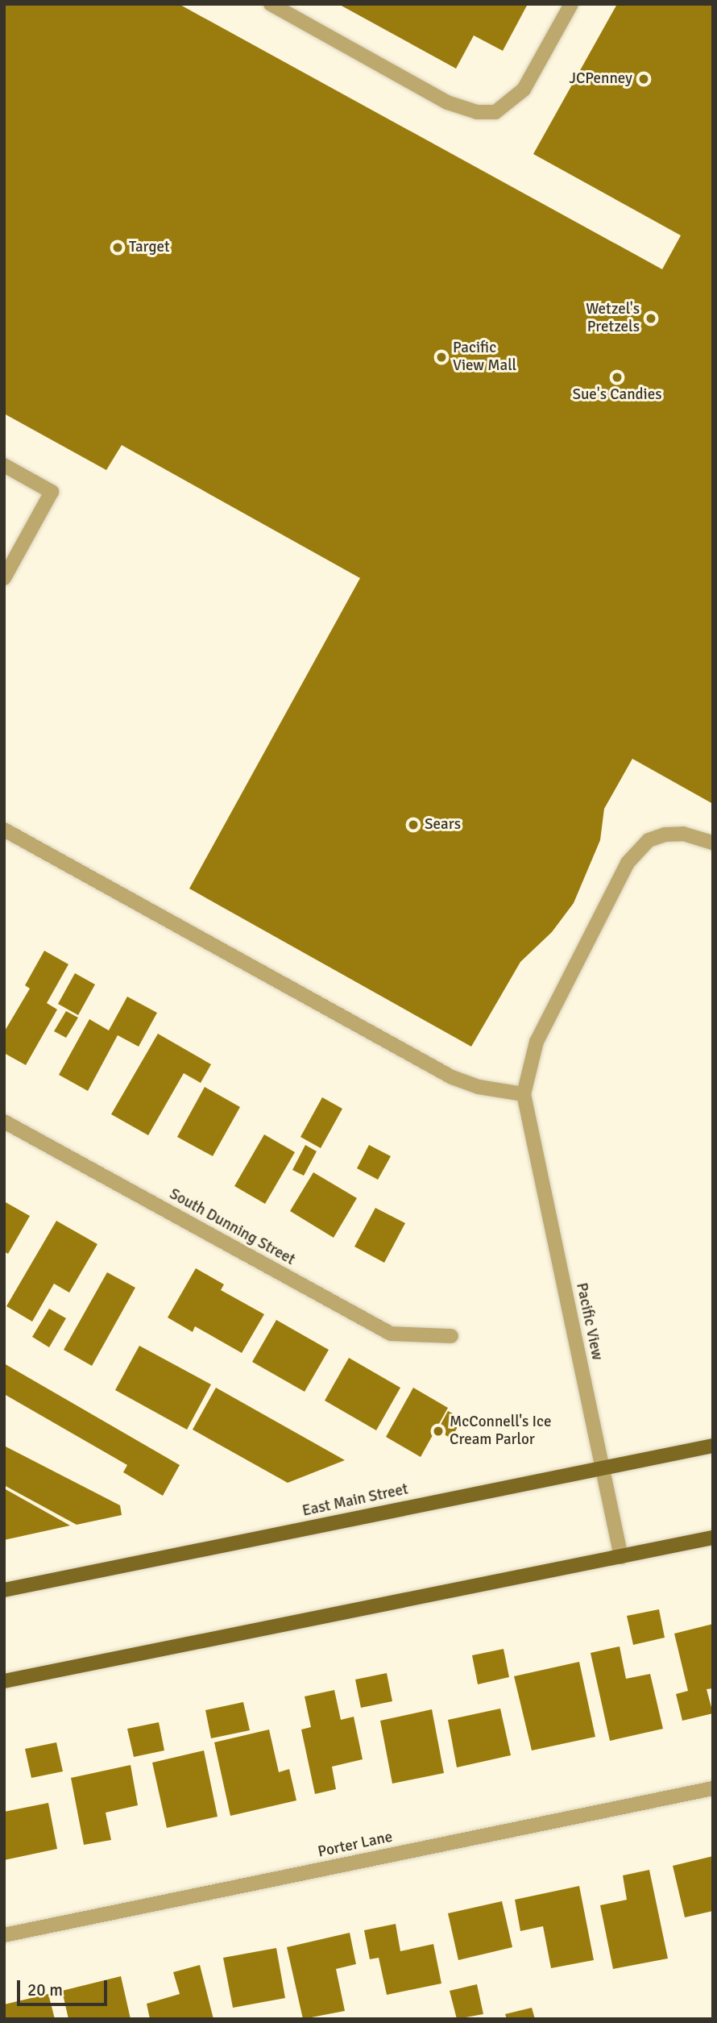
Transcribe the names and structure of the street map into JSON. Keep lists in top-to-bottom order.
{
  "streets": {
    "main road": ["East Main Street"],
    "street": ["South Dunning Street", "Pacific View", "Porter Lane"]
  },
  "crossings": [
    ["Pacific View", "East Main Street"]
  ],
  "places": [
    "JCPenney",
    "Target",
    "Wetzel's Pretzels",
    "Pacific View Mall",
    "Sue's Candies",
    "Sears",
    "McConnell's Ice Cream Parlor"
  ],
  "scale_bar": "20 m"
}
